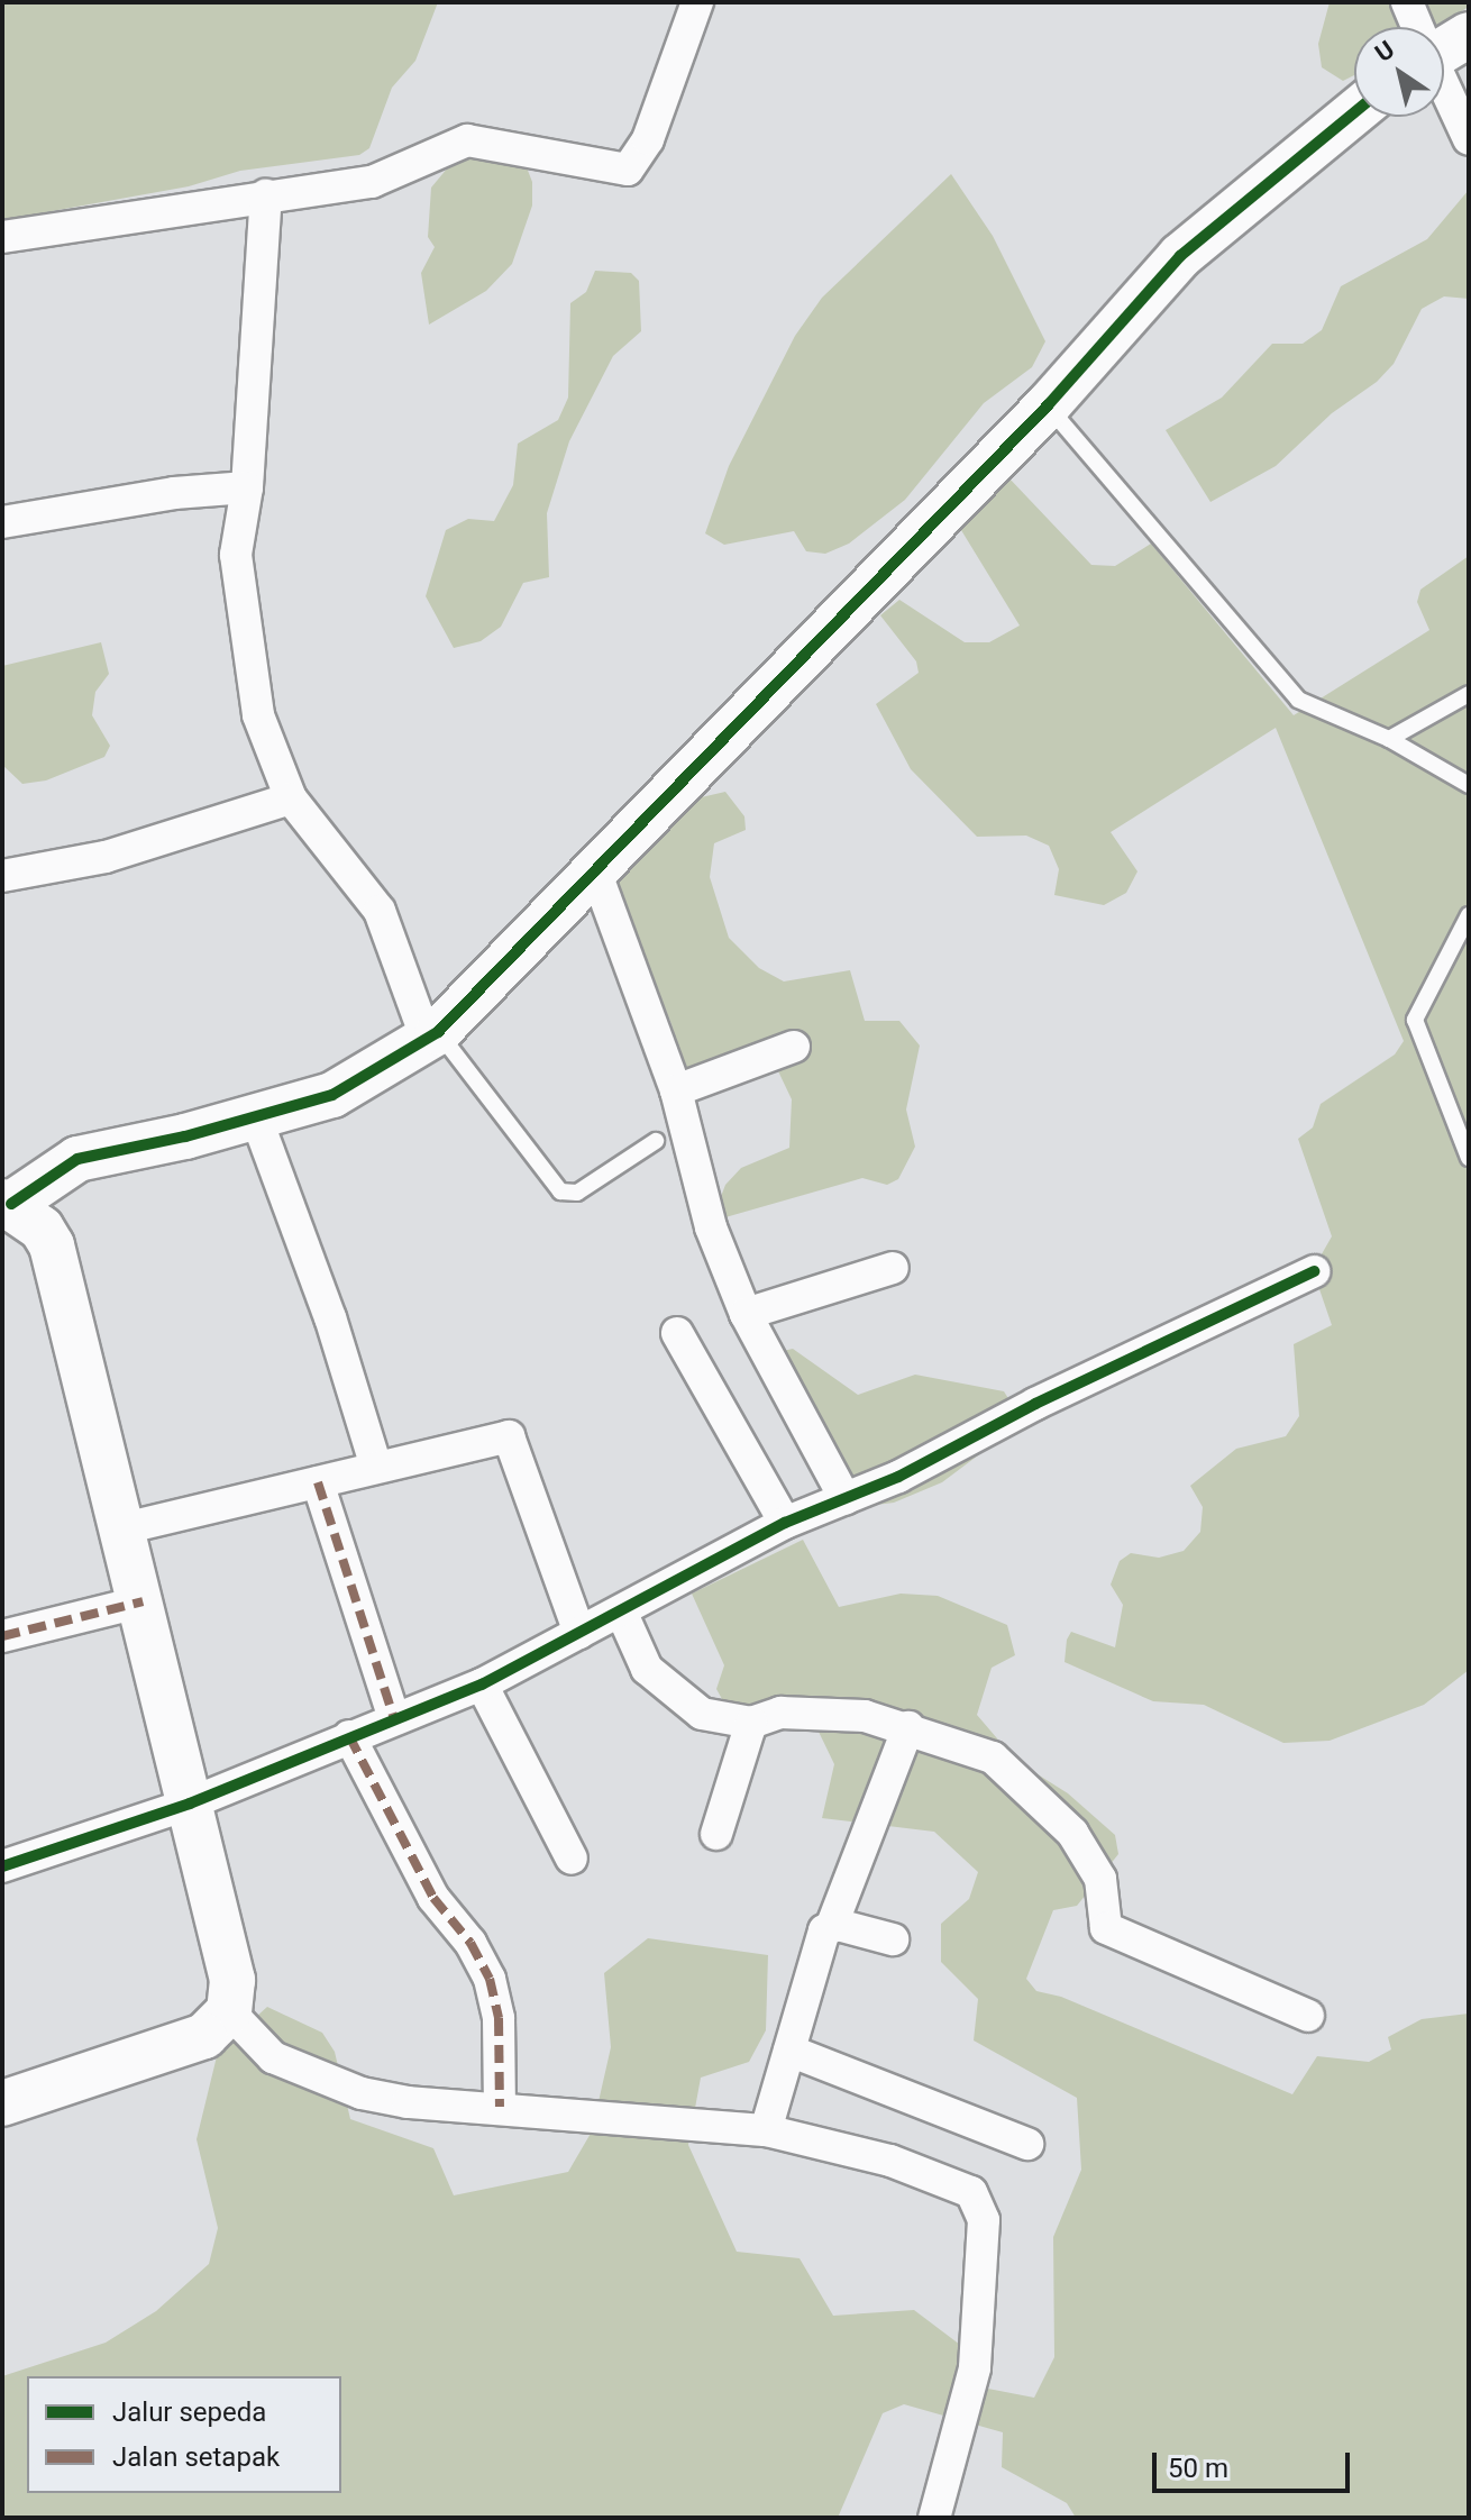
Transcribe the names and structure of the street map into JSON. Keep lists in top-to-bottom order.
{
  "legend": ["Jalur sepeda", "Jalan setapak"],
  "scale_bar": "50 m",
  "north": "top left"
}
